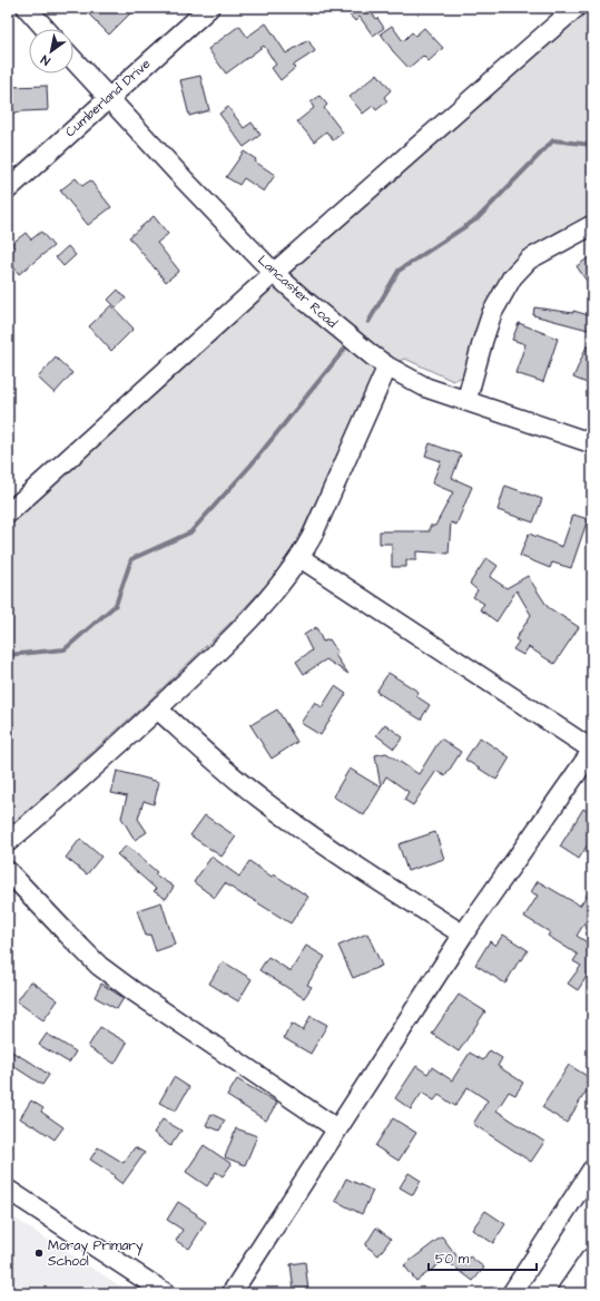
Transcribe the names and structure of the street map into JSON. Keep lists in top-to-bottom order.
{
  "streets": {
    "street": ["Cumberland Drive", "Lancaster Road"]
  },
  "crossings": [
    ["Cumberland Drive", "Lancaster Road"]
  ],
  "places": ["Moray Primary School"],
  "scale_bar": "50 m",
  "north": "bottom left"
}
